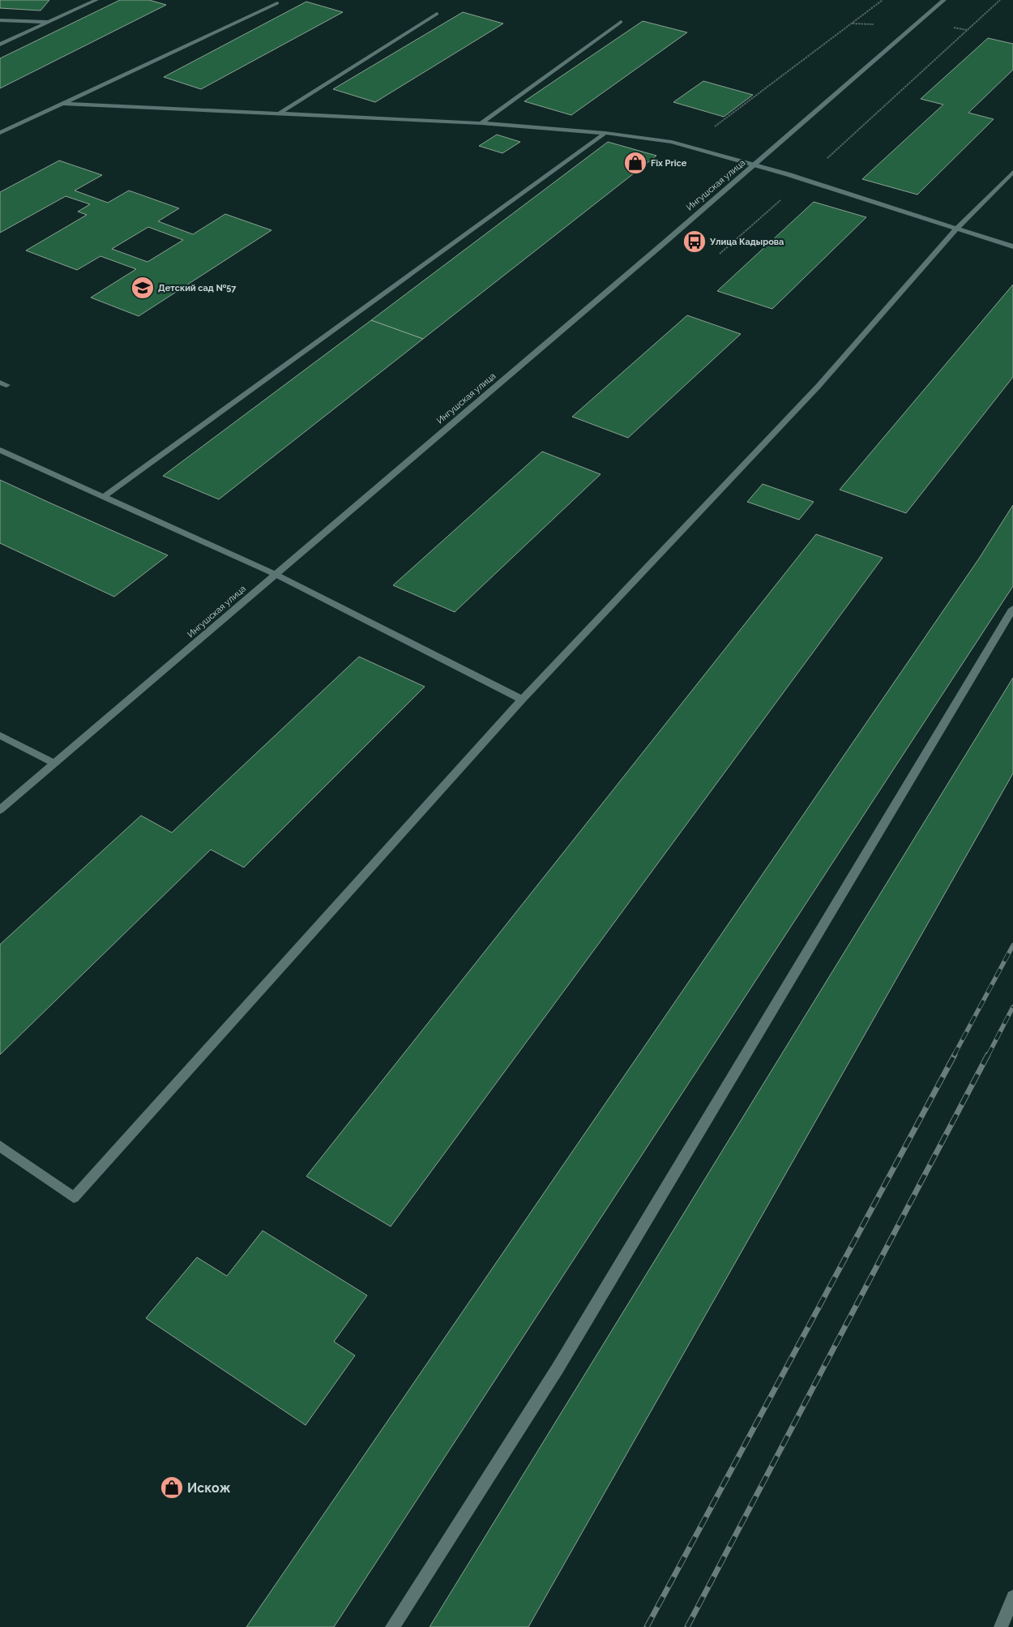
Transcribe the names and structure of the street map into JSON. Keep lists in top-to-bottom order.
{
  "streets": {
    "street": ["Ингушская улица"]
  },
  "places": {
    "shop": ["Fix Price", "Искож"],
    "bus stop": ["Улица Кадырова"],
    "school or university": ["Детский сад №57"]
  }
}
